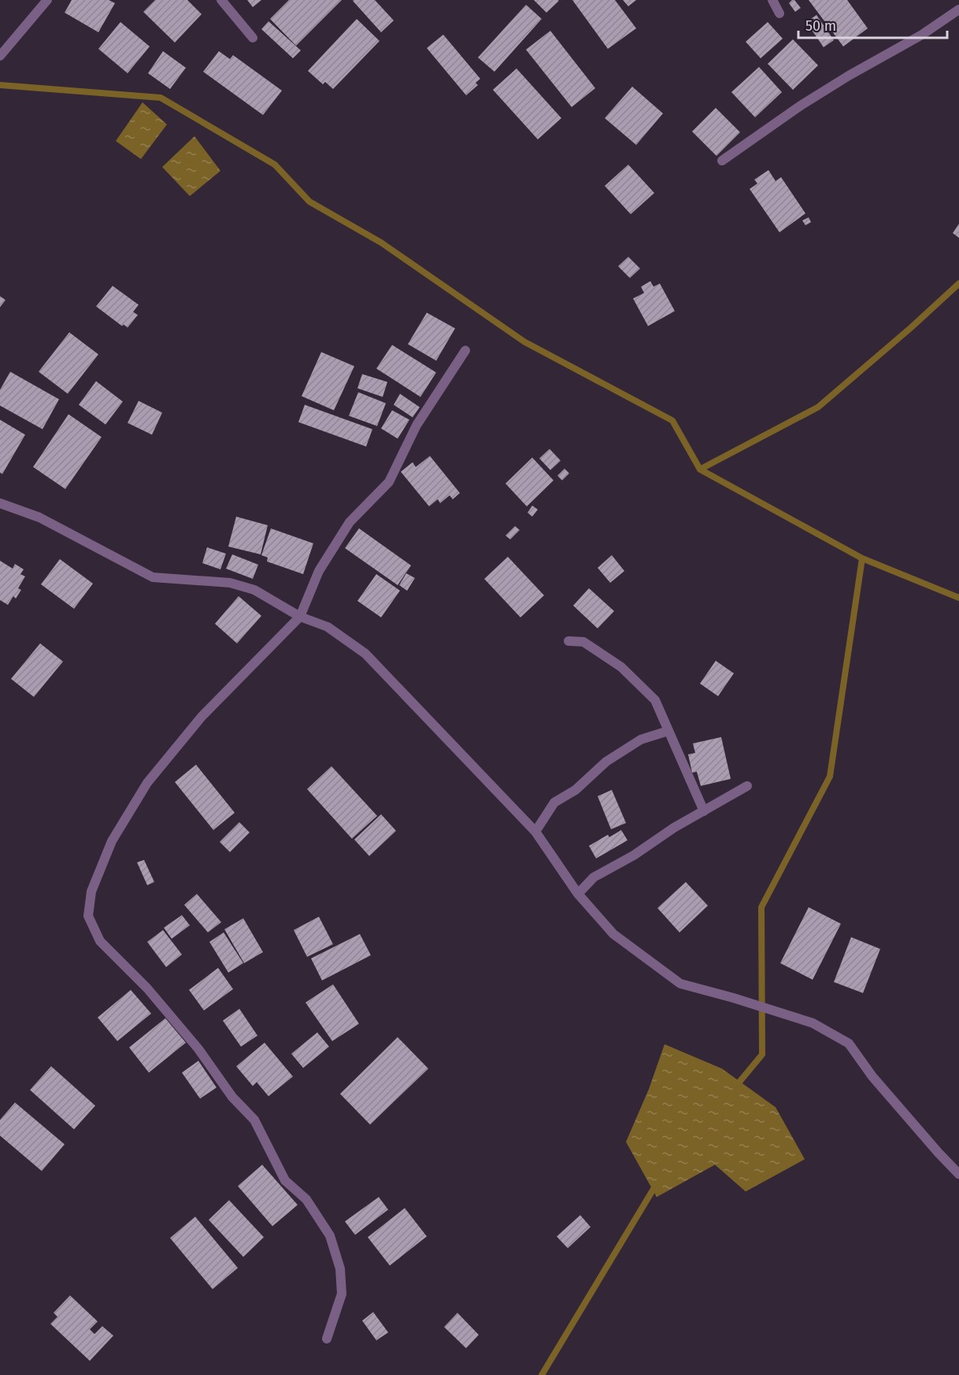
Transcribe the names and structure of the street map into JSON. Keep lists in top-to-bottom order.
{
  "scale_bar": "50 m"
}
